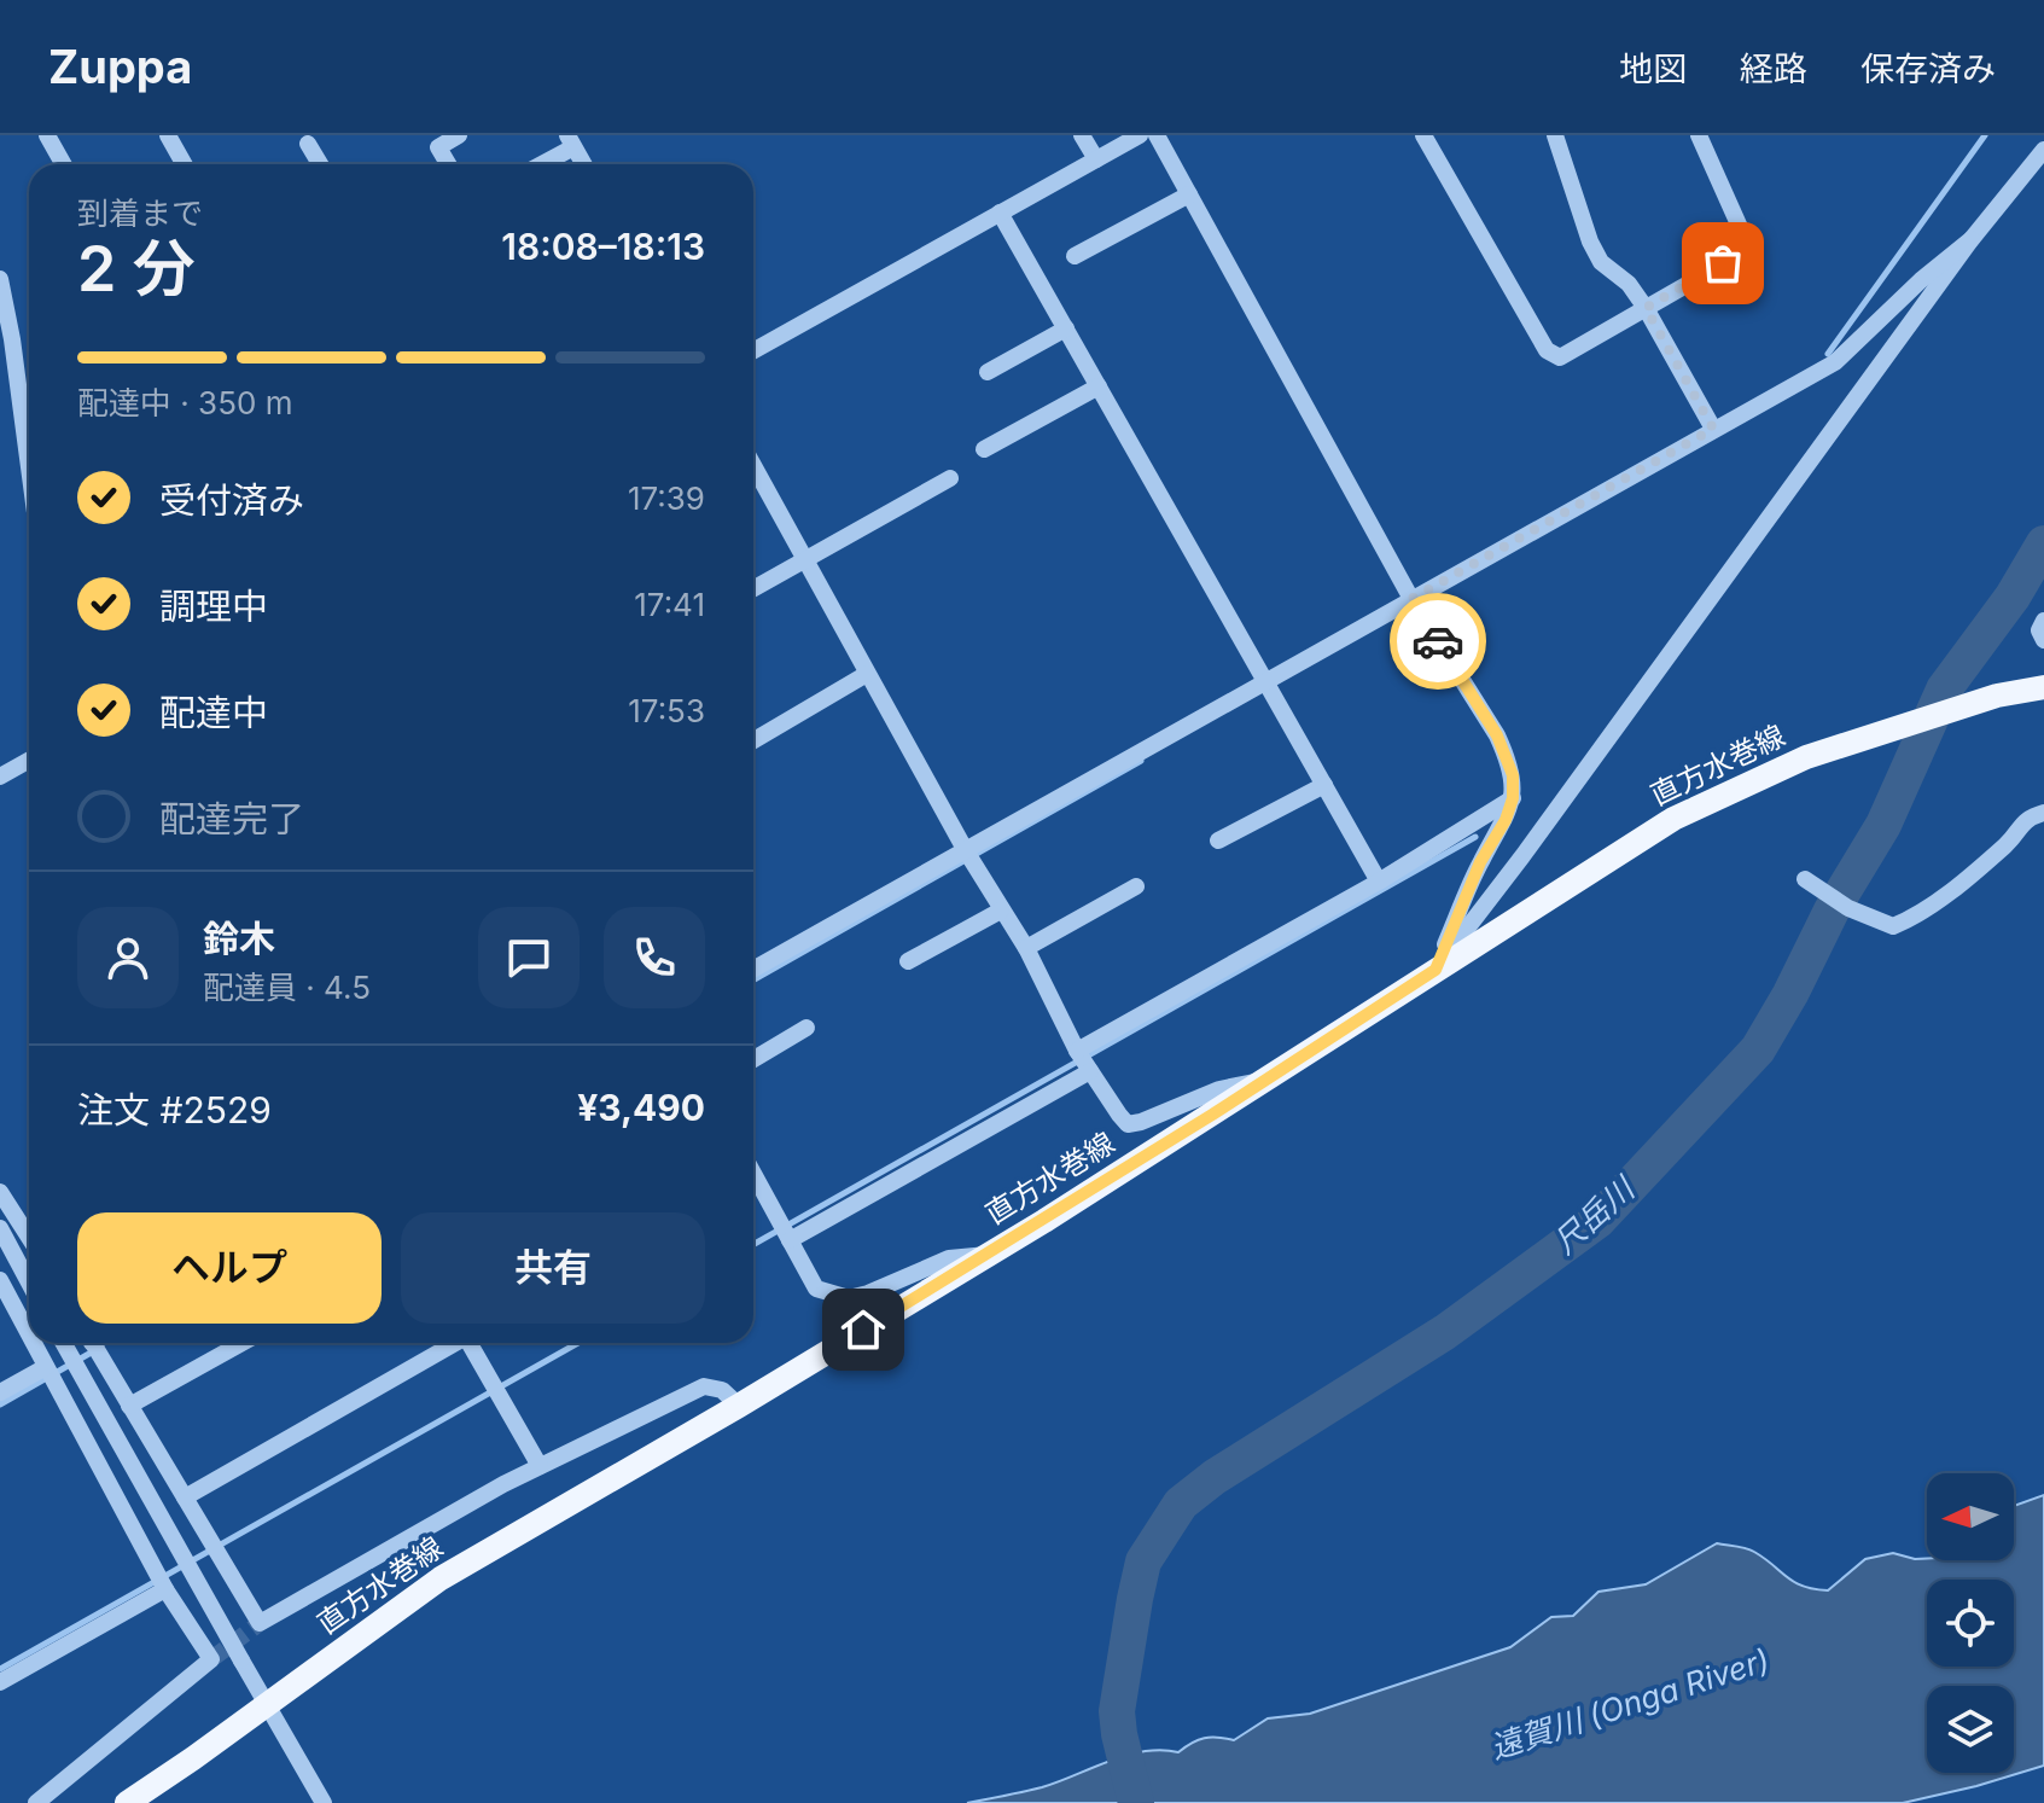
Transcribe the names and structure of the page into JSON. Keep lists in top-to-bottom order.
{
  "streets": {
    "main road": ["直方水巻線"]
  },
  "water": ["尺岳川", "遠賀川 (Onga River)"],
  "north": "left",
  "page": {
    "header": "Zuppa",
    "nav": ["地図", "経路", "保存済み"],
    "heading": ["2 分", "到着まで", "18:08–18:13"],
    "panel": [
      "鈴木",
      "配達員 · 4.5",
      "注文 #2529",
      "¥3,490"
    ],
    "bar": "配達中 · 350 m",
    "list": [
      ["受付済み", "17:39"],
      ["調理中", "17:41"],
      ["配達中", "17:53"],
      "配達完了"
    ],
    "buttons": ["ヘルプ", "共有"]
  }
}
